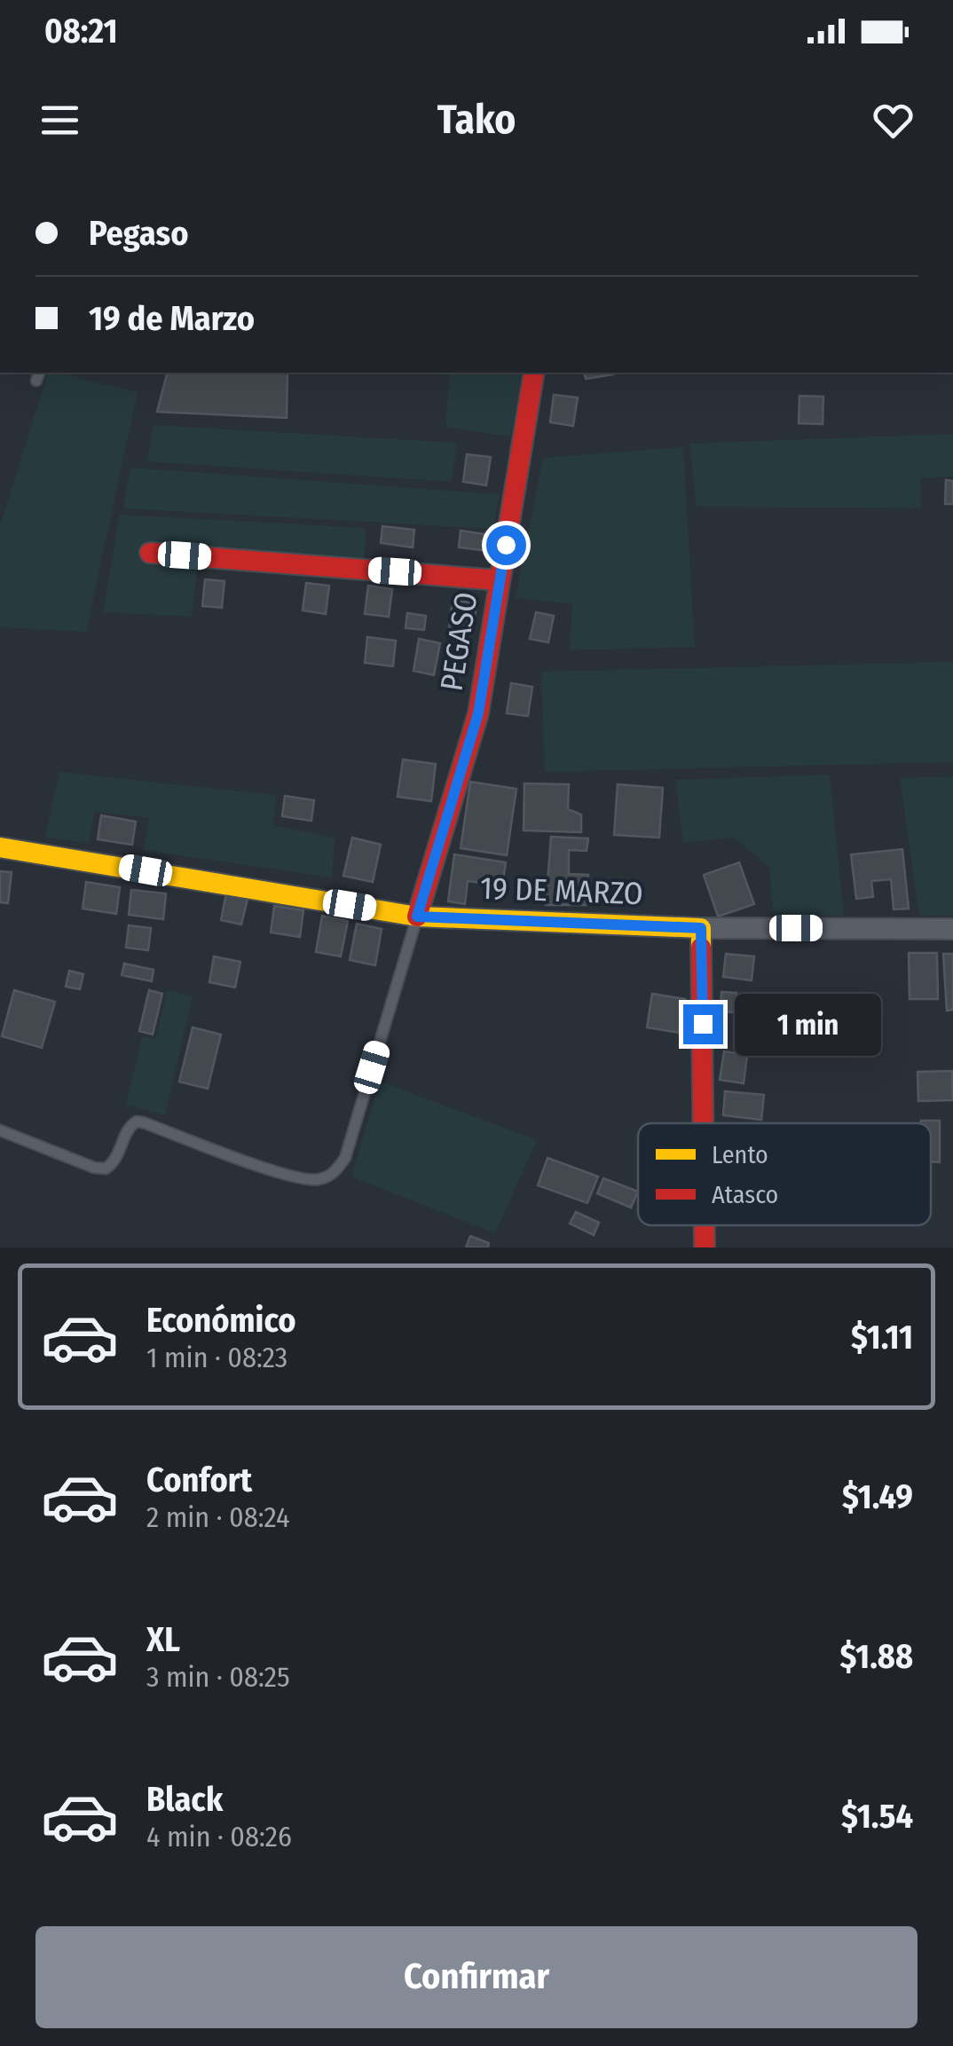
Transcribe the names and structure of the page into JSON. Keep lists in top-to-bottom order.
{
  "streets": {
    "street": ["PEGASO", "19 DE MARZO"]
  },
  "crossings": [
    ["PEGASO", "19 DE MARZO"]
  ],
  "legend": ["Lento", "Atasco"],
  "page": {
    "status": "08:21",
    "header": "Tako",
    "banner": ["Pegaso", "19 de Marzo"],
    "bubble": "1 min",
    "list": [
      {
        "name": "Económico",
        "note": "1 min · 08:23",
        "value": "$1.11"
      },
      {
        "name": "Confort",
        "note": "2 min · 08:24",
        "value": "$1.49"
      },
      {
        "name": "XL",
        "note": "3 min · 08:25",
        "value": "$1.88"
      },
      {
        "name": "Black",
        "note": "4 min · 08:26",
        "value": "$1.54"
      }
    ],
    "buttons": "Confirmar"
  }
}
